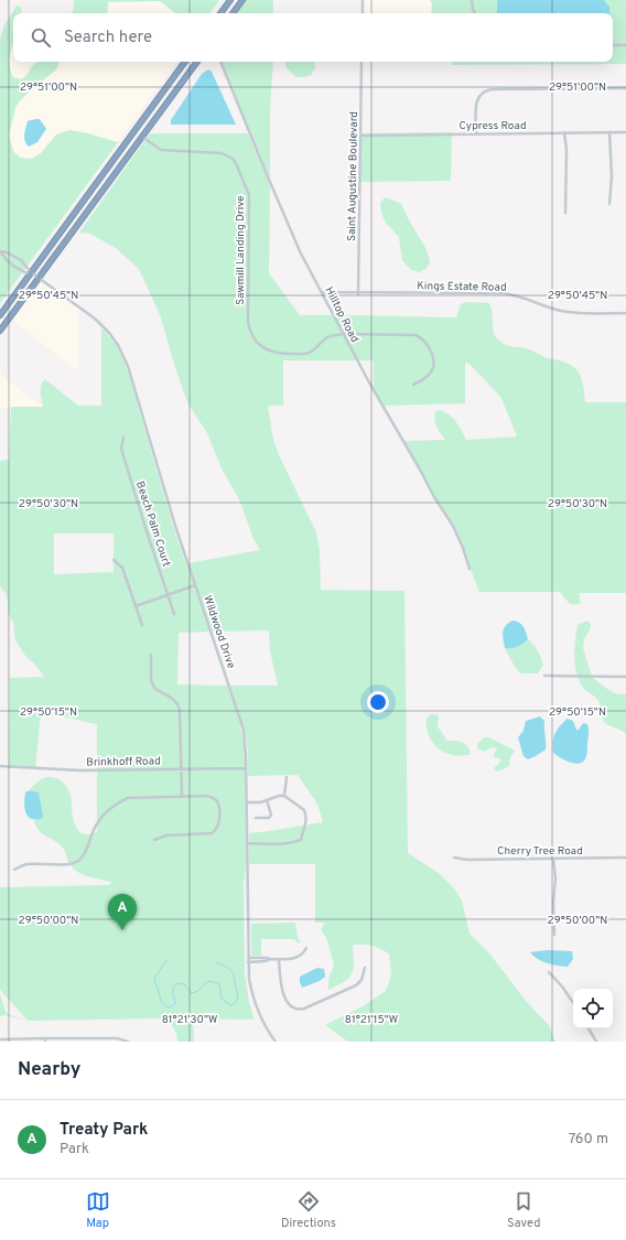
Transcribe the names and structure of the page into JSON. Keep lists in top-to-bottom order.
{
  "streets": {
    "street": [
      "Cypress Road",
      "Saint Augustine Boulevard",
      "Sawmill Landing Drive",
      "Kings Estate Road",
      "Hilltop Road",
      "Beach Palm Court",
      "Wildwood Drive",
      "Brinkhoff Road",
      "Cherry Tree Road"
    ]
  },
  "crossings": [
    ["Cypress Road", "Saint Augustine Boulevard"],
    ["Saint Augustine Boulevard", "Kings Estate Road"],
    ["Sawmill Landing Drive", "Hilltop Road"],
    ["Kings Estate Road", "Hilltop Road"],
    ["Wildwood Drive", "Brinkhoff Road"]
  ],
  "page": {
    "search": "Search here",
    "pins": "A",
    "heading": "Nearby",
    "list": [
      {
        "mark": "A",
        "name": "Treaty Park",
        "note": "Park",
        "value": "760 m"
      }
    ],
    "nav": ["Map", "Directions", "Saved"]
  },
  "coordinates": [
    "29°51'00\"N",
    "29°50'45\"N",
    "29°50'30\"N",
    "29°50'15\"N",
    "29°50'00\"N",
    "81°21'30\"W",
    "81°21'15\"W"
  ]
}
